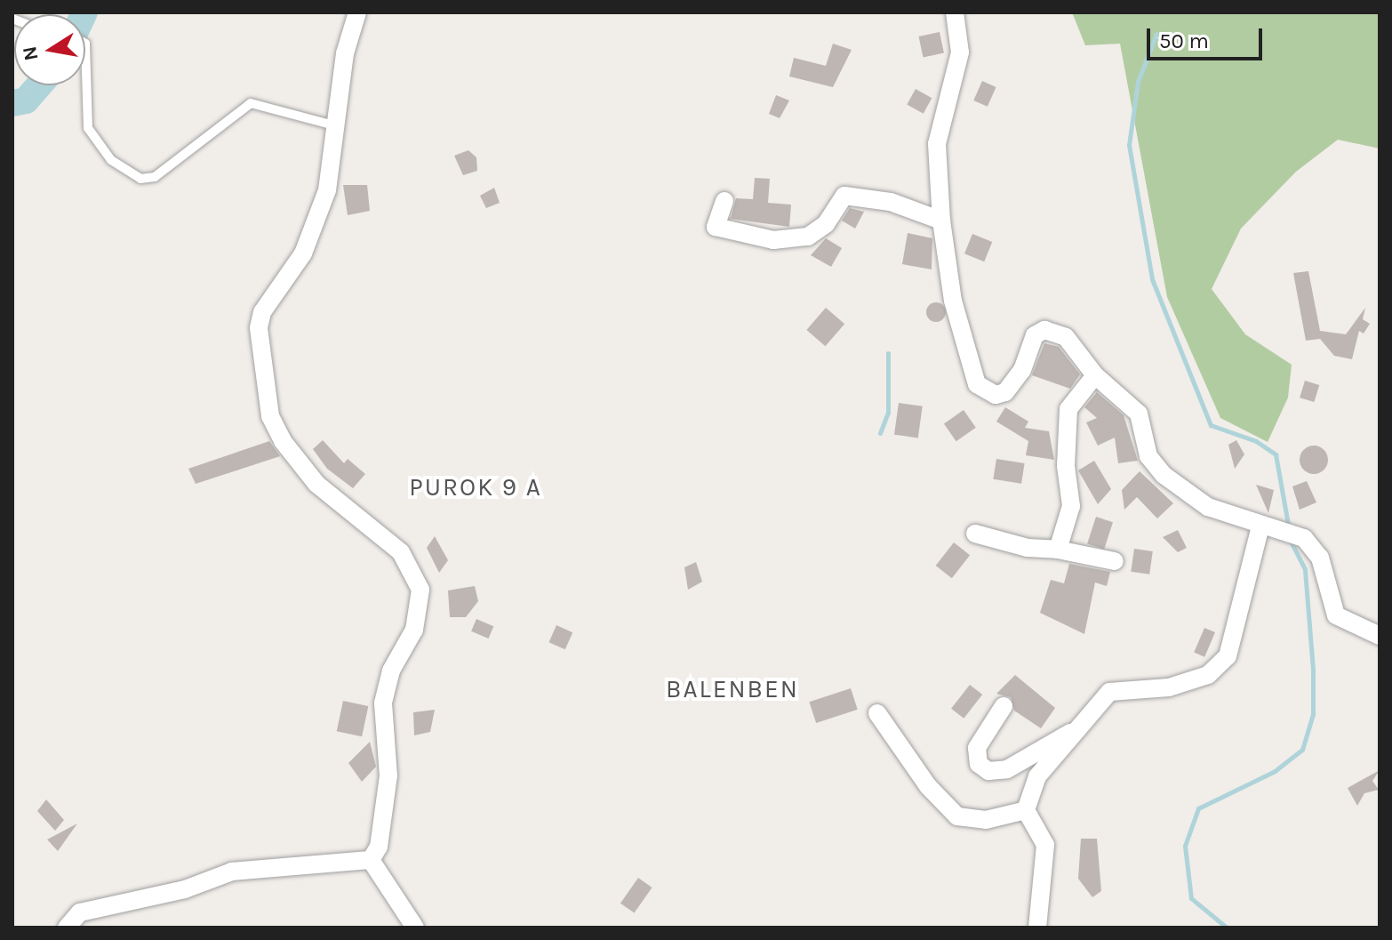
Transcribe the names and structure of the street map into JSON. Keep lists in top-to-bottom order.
{
  "districts": ["PUROK 9 A", "BALENBEN"],
  "scale_bar": "50 m",
  "north": "left"
}
